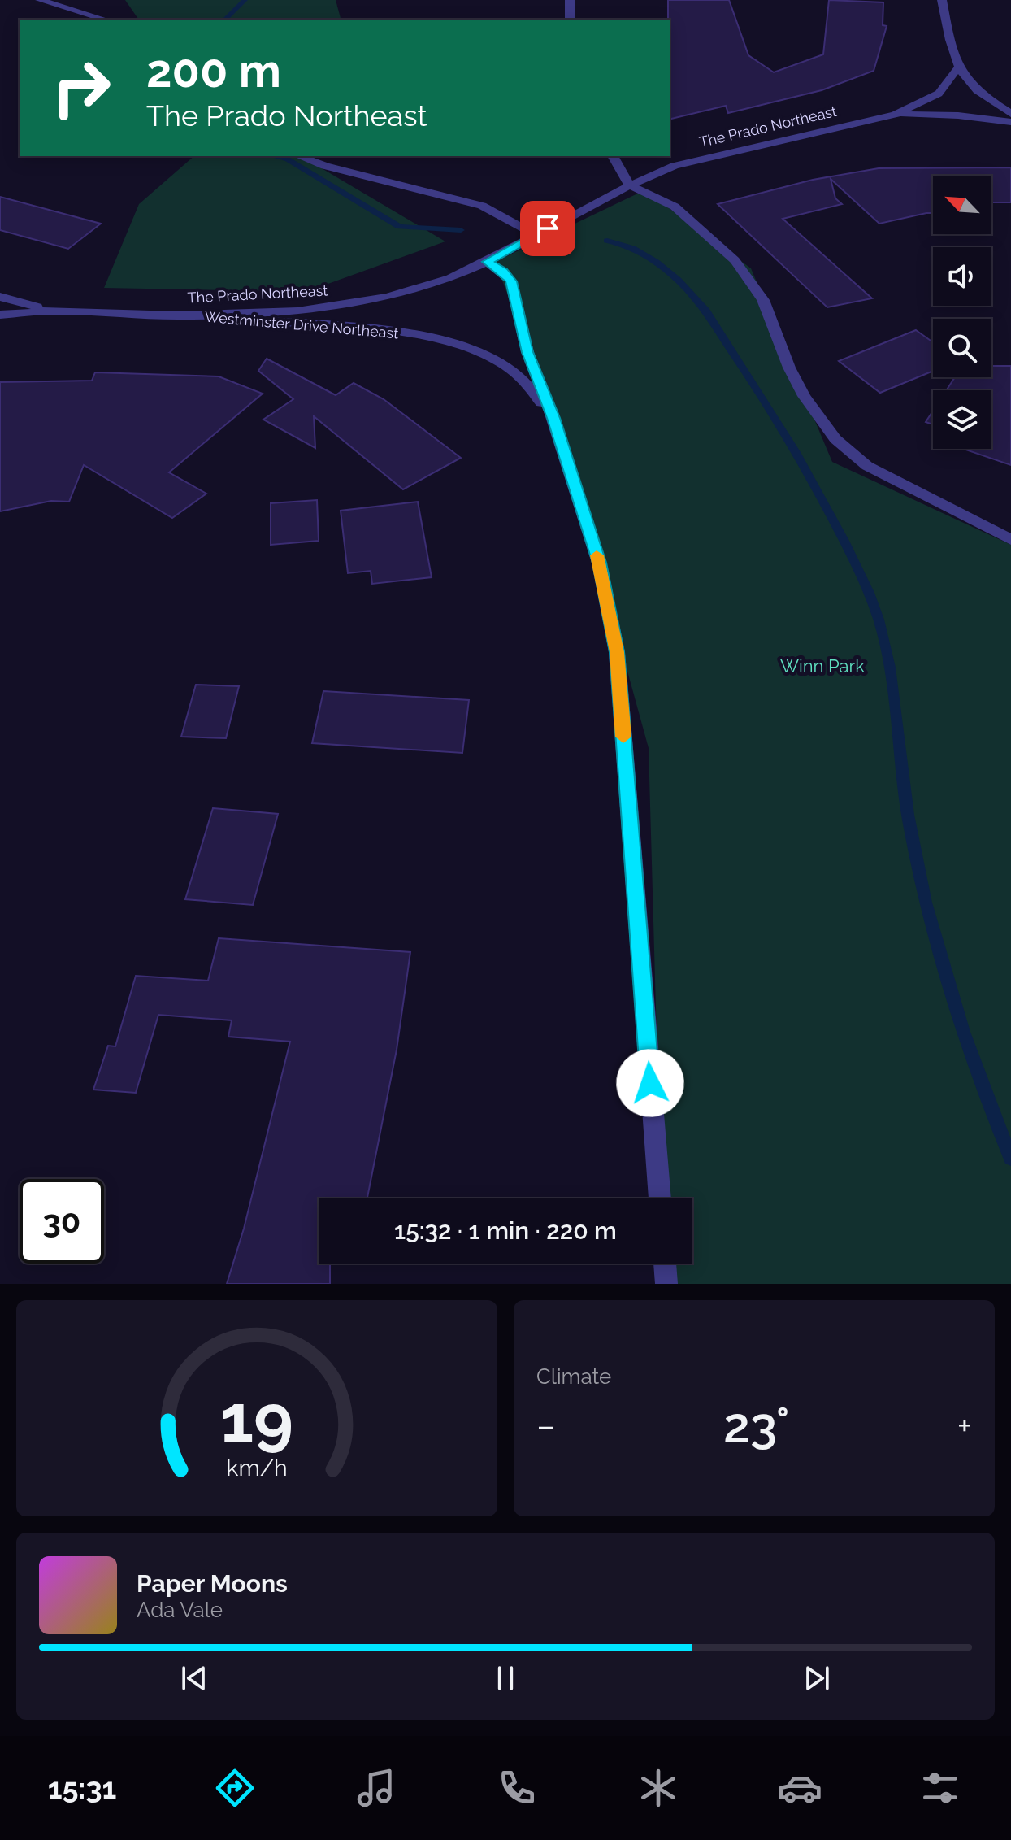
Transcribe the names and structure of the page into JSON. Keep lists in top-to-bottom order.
{
  "streets": {
    "street": ["The Prado Northeast", "Westminster Drive Northeast"]
  },
  "crossings": [
    ["The Prado Northeast", "Westminster Drive Northeast"]
  ],
  "parks": ["Winn Park"],
  "north": "top left",
  "page": {
    "turn": ["200 m", "The Prado Northeast"],
    "limit": "30",
    "trip": "15:32 · 1 min · 220 m",
    "tile": "Climate",
    "heat": ["−", "23°", "+"],
    "song": ["Paper Moons", "Ada Vale"],
    "tabs": "15:31",
    "gauge": ["19", "km/h"]
  }
}
